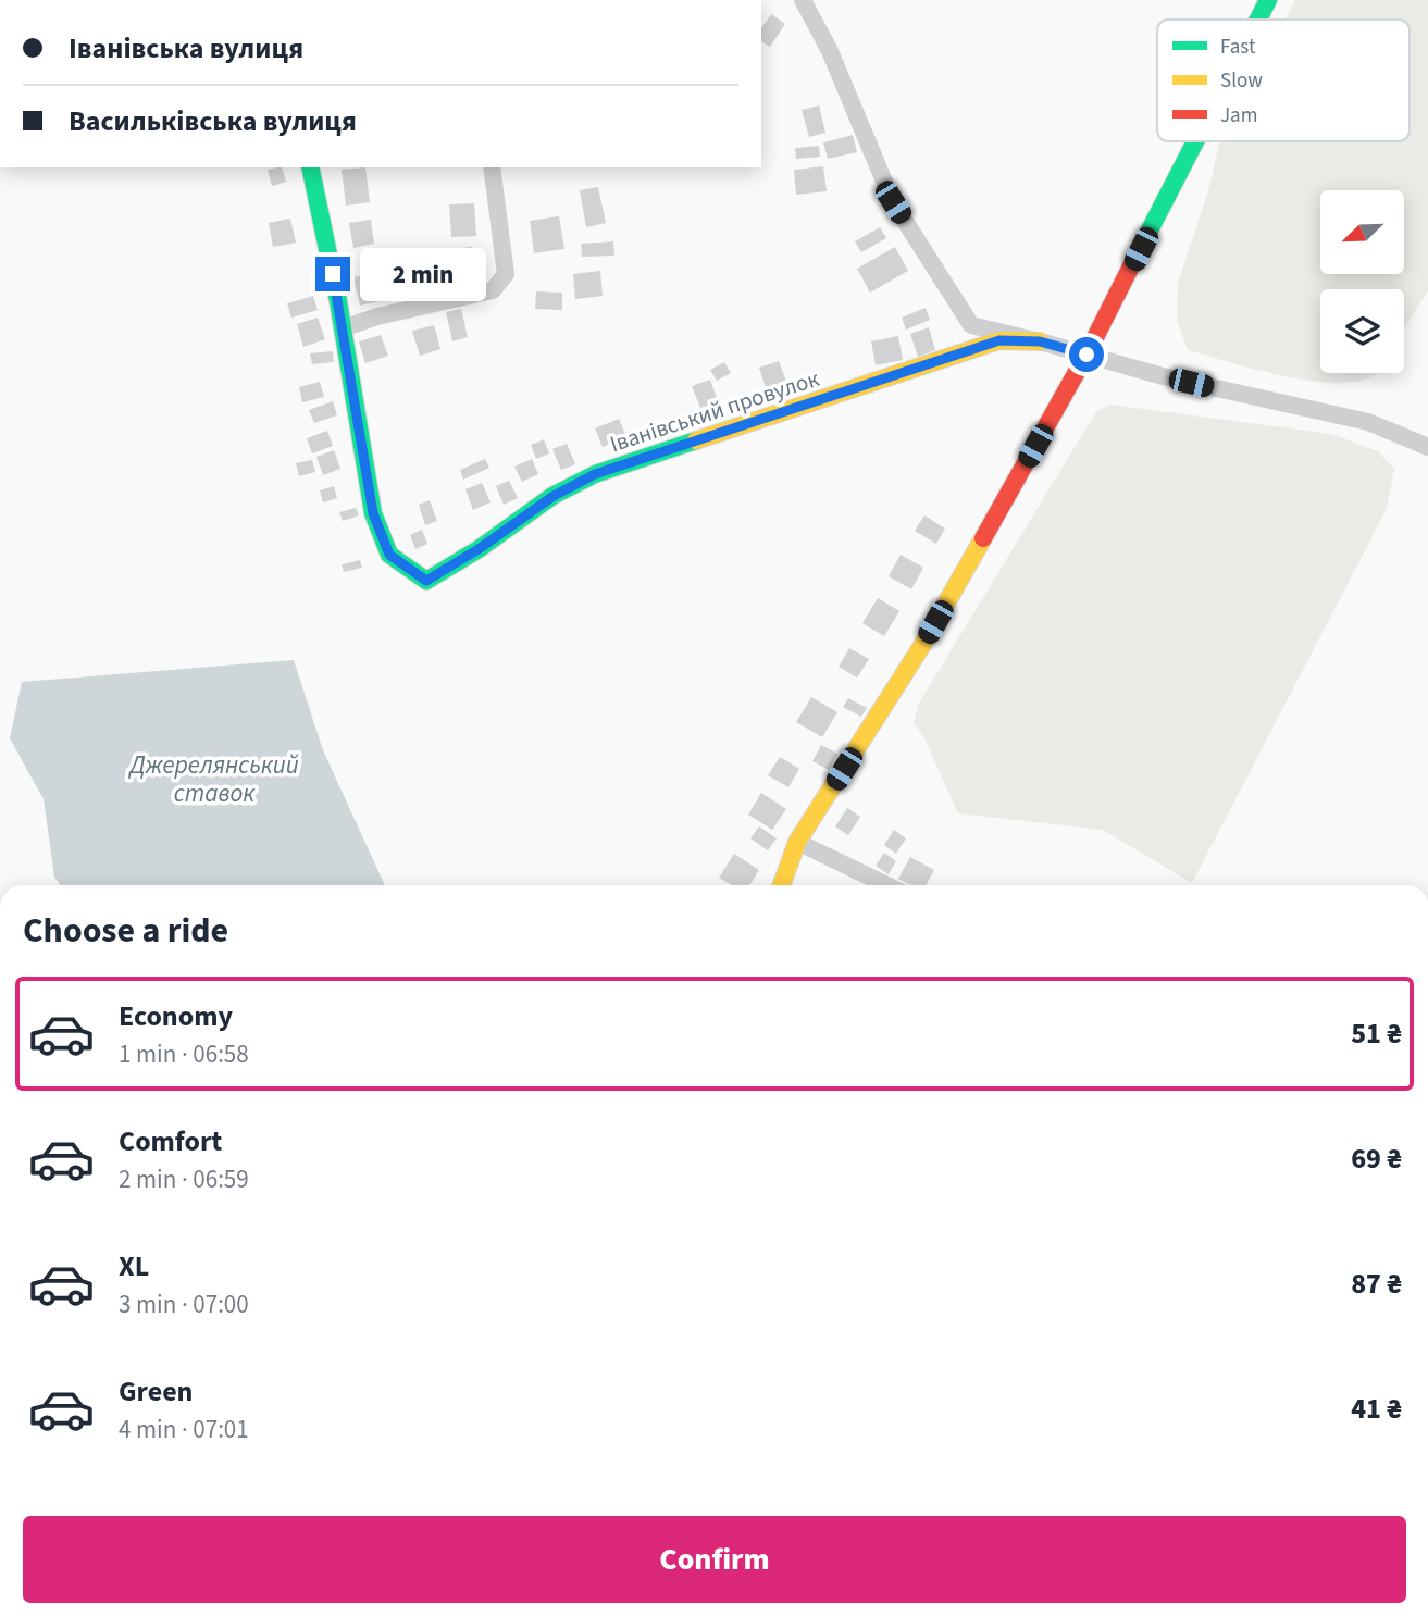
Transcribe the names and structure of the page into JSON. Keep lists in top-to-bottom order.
{
  "streets": {
    "street": ["Іванівський провулок"]
  },
  "water": ["Джерелянський ставок"],
  "legend": ["Fast", "Slow", "Jam"],
  "north": "bottom left",
  "page": {
    "banner": ["Іванівська вулиця", "Васильківська вулиця"],
    "bubble": "2 min",
    "heading": "Choose a ride",
    "list": [
      {
        "name": "Economy",
        "note": "1 min · 06:58",
        "value": "51 ₴"
      },
      {
        "name": "Comfort",
        "note": "2 min · 06:59",
        "value": "69 ₴"
      },
      {
        "name": "XL",
        "note": "3 min · 07:00",
        "value": "87 ₴"
      },
      {
        "name": "Green",
        "note": "4 min · 07:01",
        "value": "41 ₴"
      }
    ],
    "buttons": "Confirm"
  }
}
